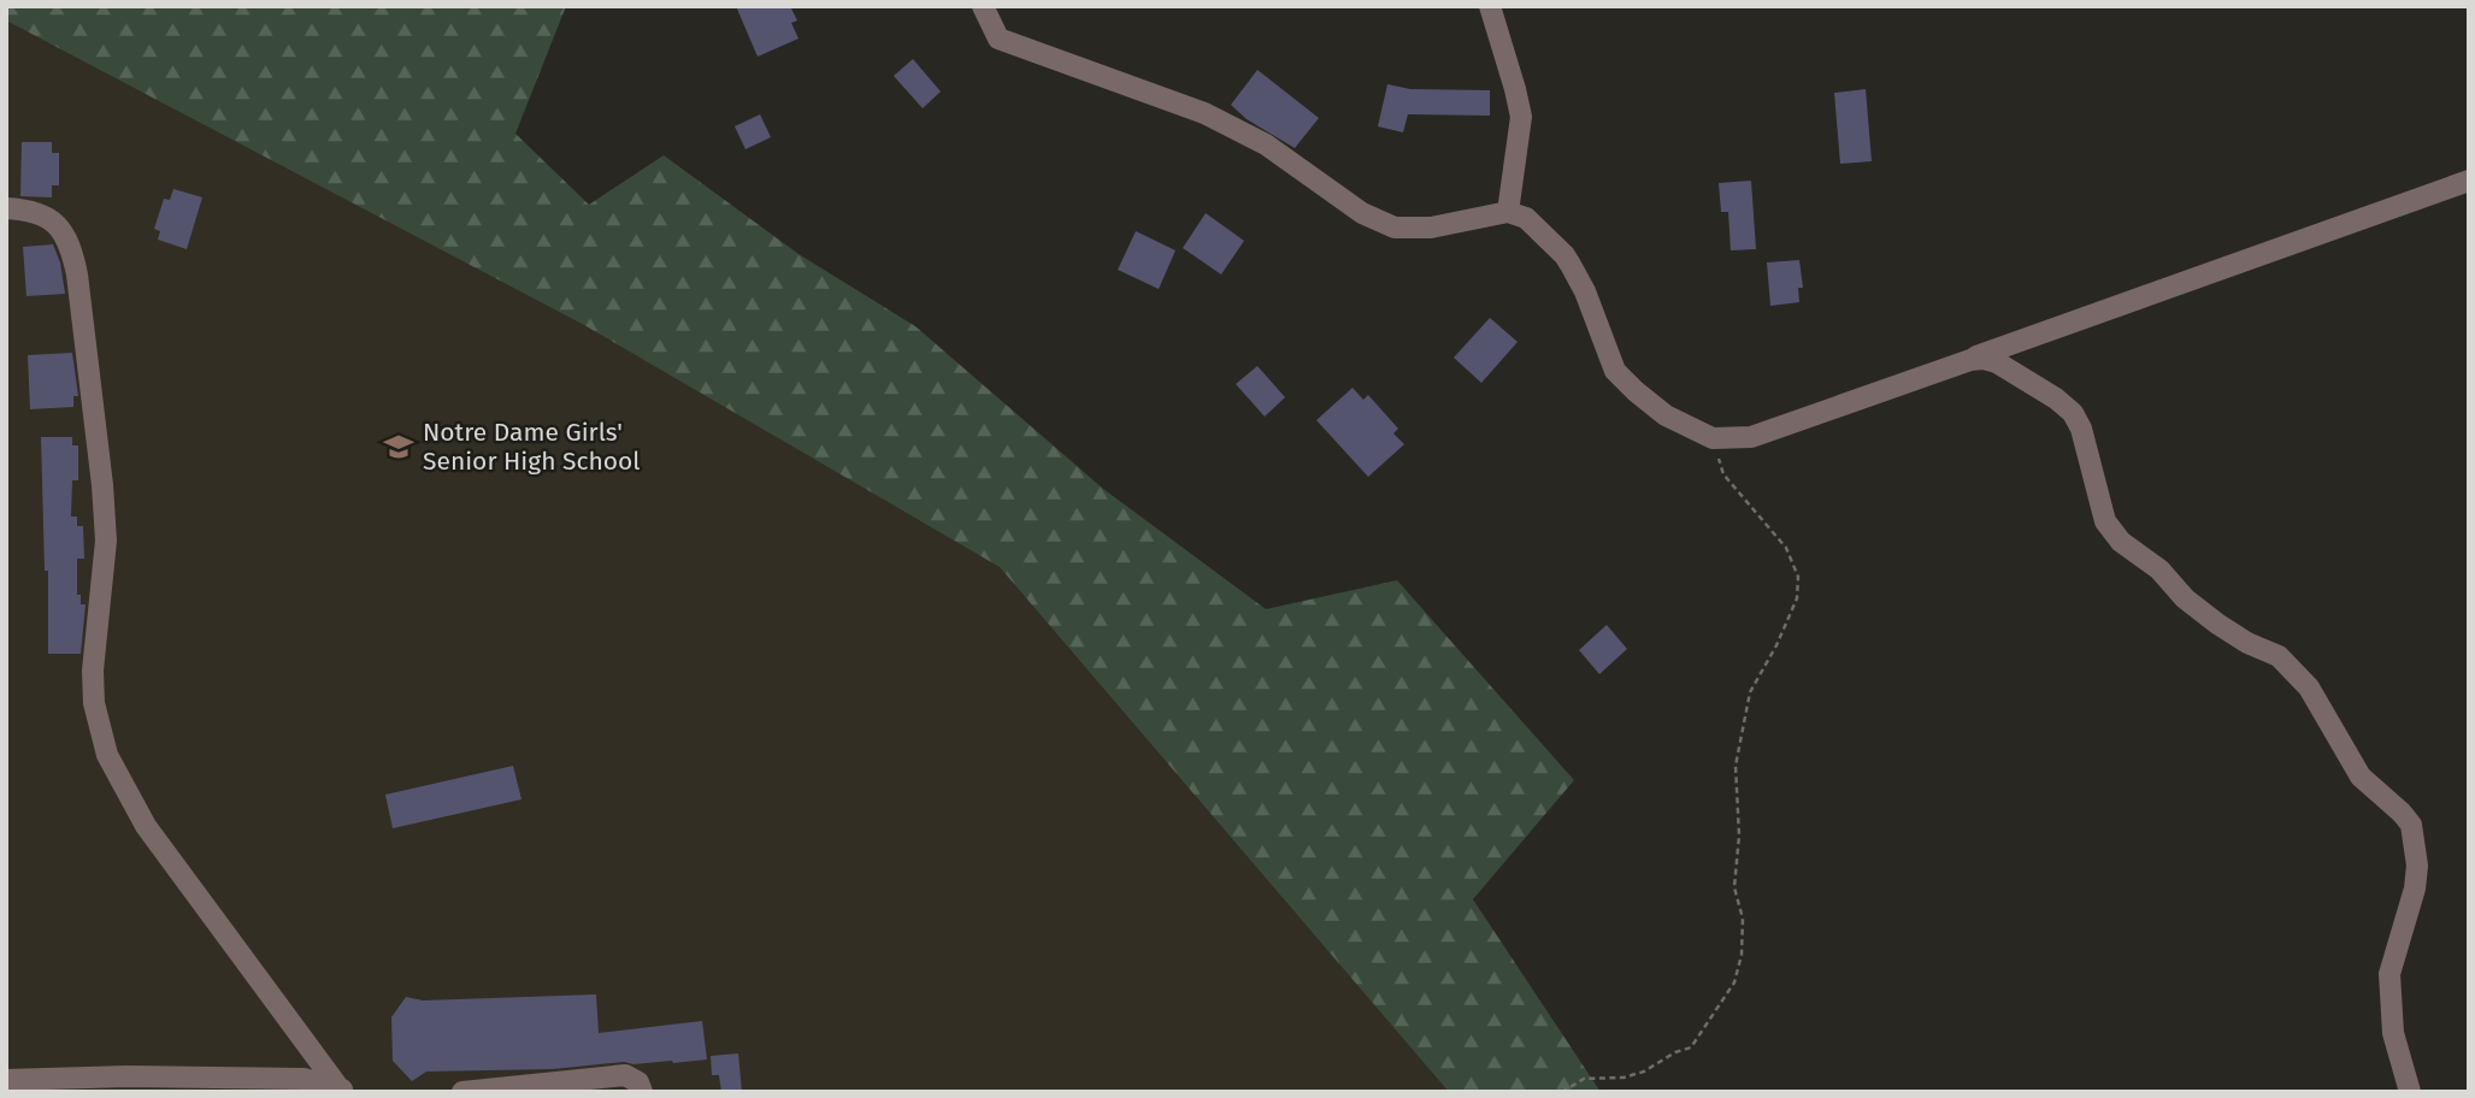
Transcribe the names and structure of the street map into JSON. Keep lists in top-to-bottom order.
{
  "places": {
    "school or university": ["Notre Dame Girls' Senior High School"]
  }
}
